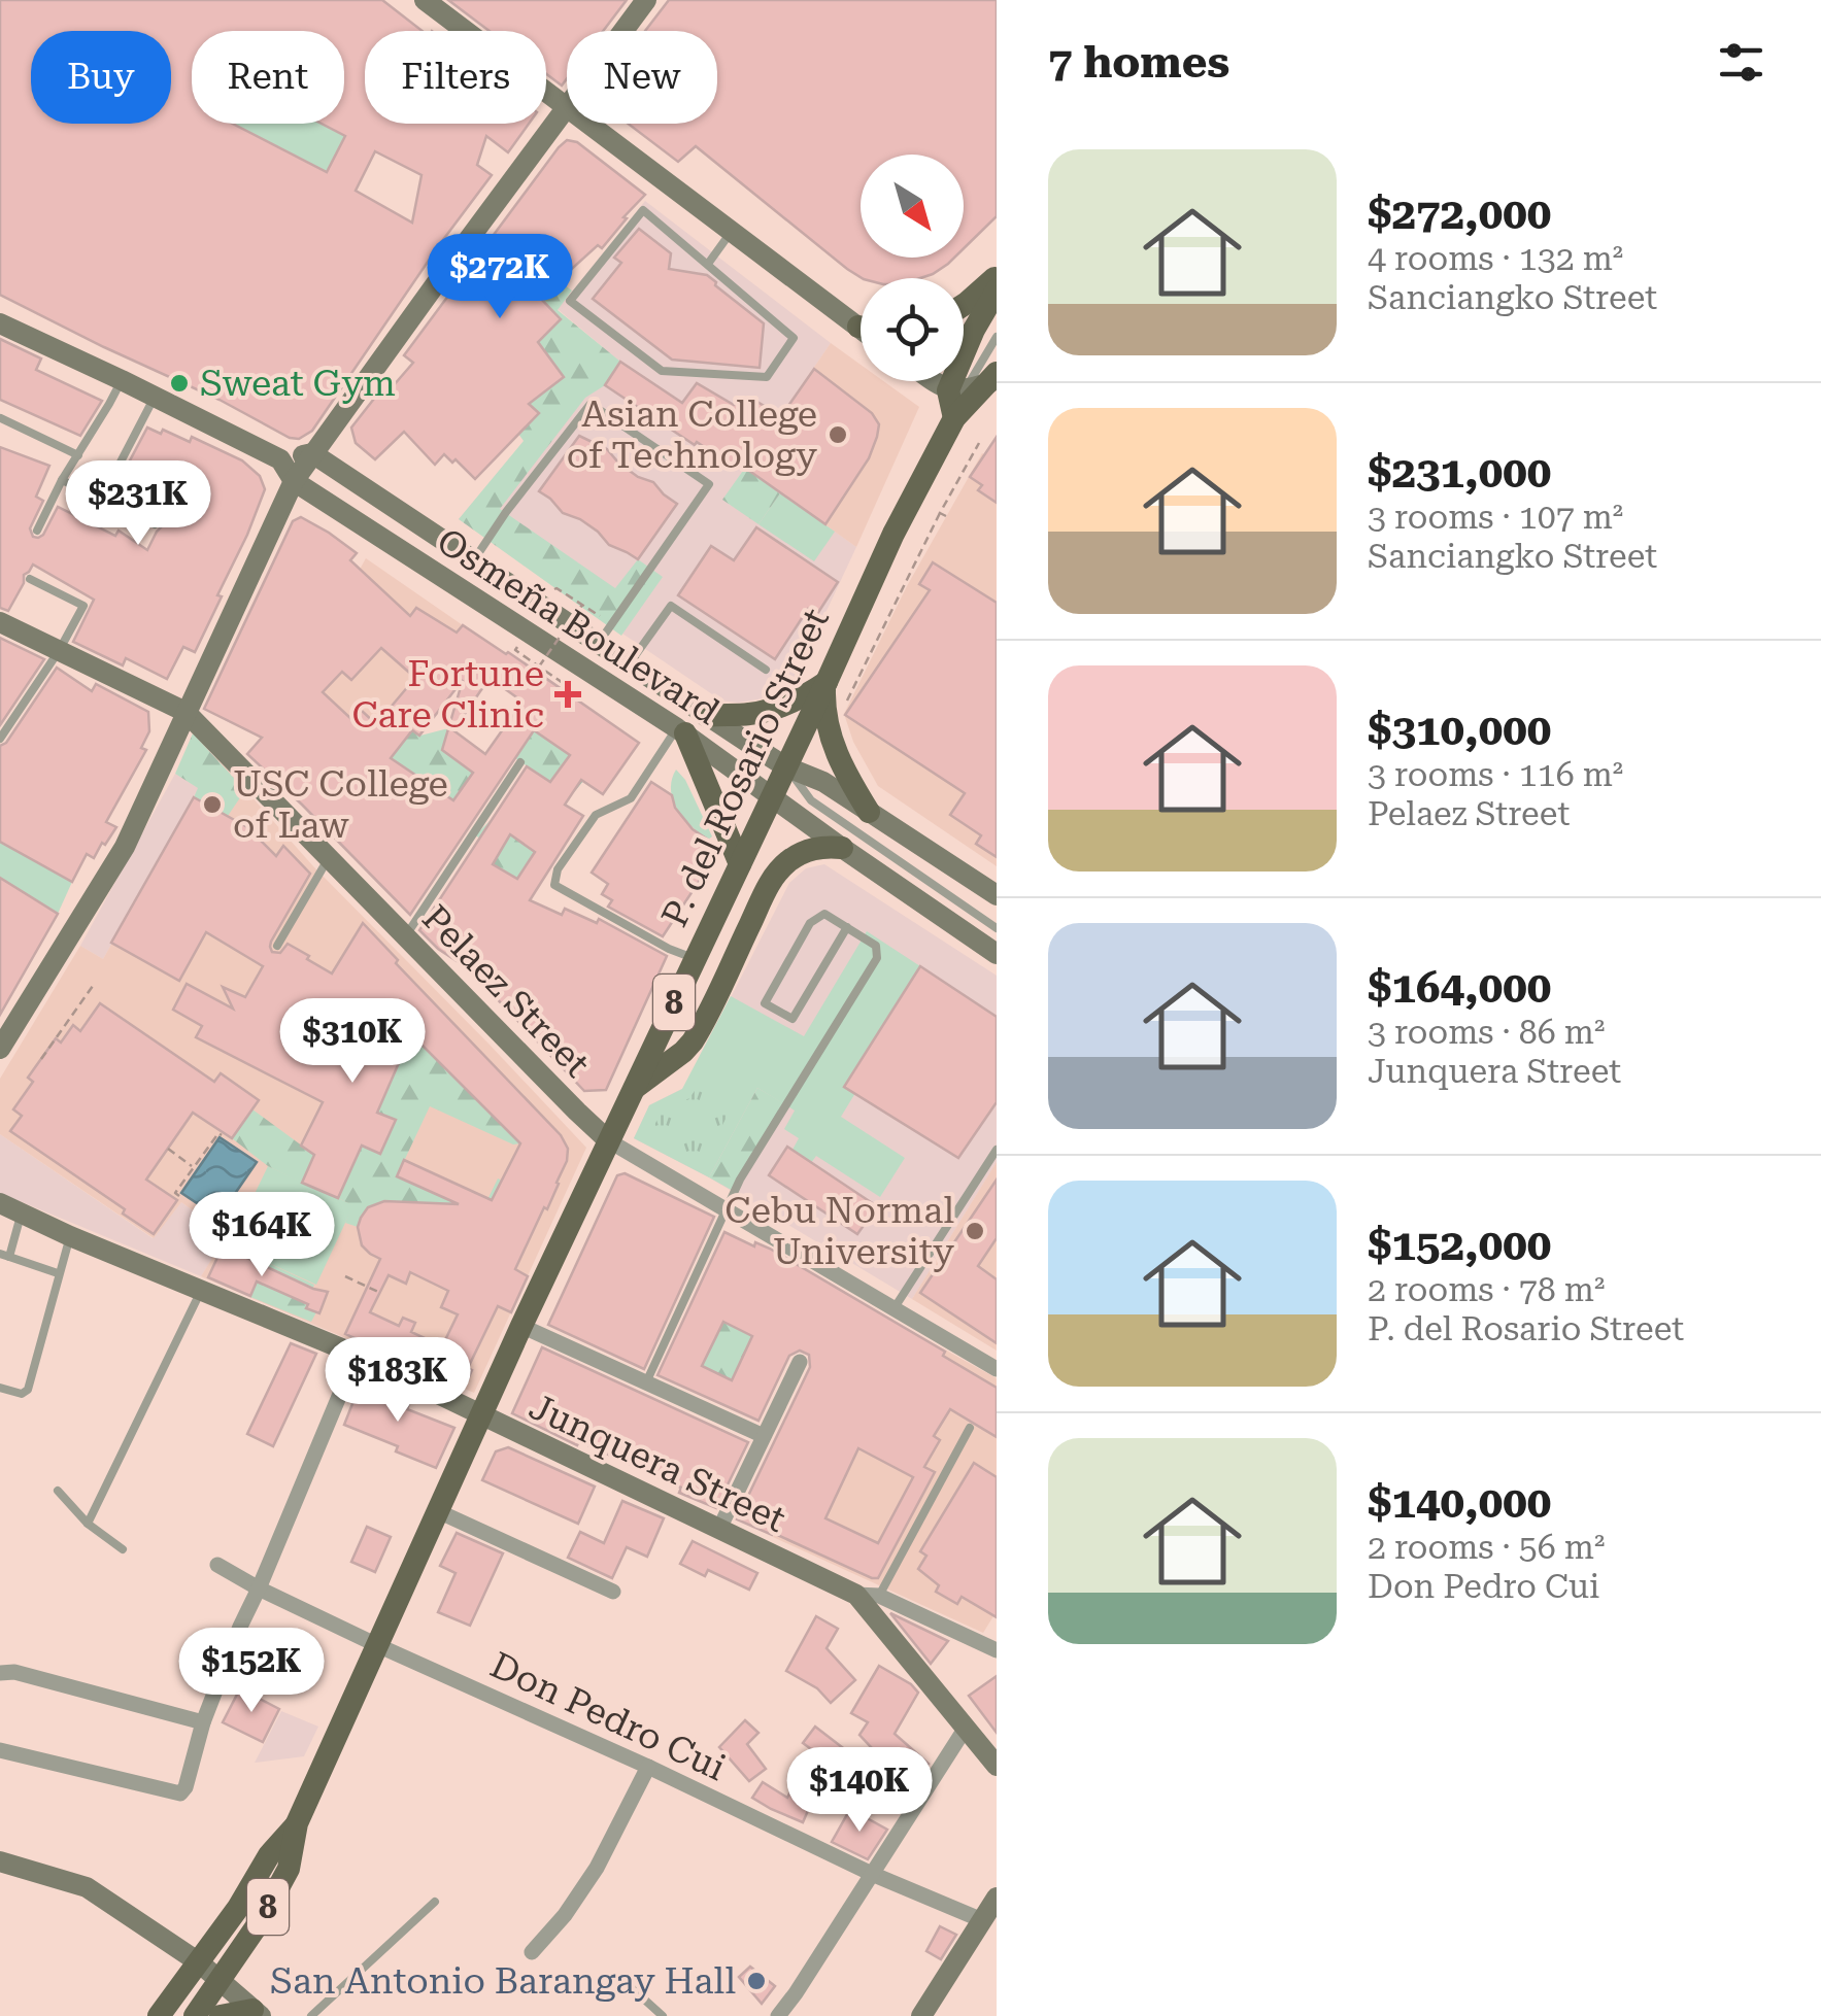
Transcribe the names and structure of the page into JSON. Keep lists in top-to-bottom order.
{
  "streets": {
    "main road": ["P. del Rosario Street", "8"],
    "street": [
      "Osmeña Boulevard",
      "Pelaez Street",
      "Junquera Street",
      "Don Pedro Cui"
    ]
  },
  "crossings": [
    ["Osmeña Boulevard", "P. del Rosario Street"],
    ["P. del Rosario Street", "Pelaez Street"],
    ["P. del Rosario Street", "8"],
    ["P. del Rosario Street", "Junquera Street"],
    ["P. del Rosario Street", "Don Pedro Cui"]
  ],
  "places": {
    "other": [
      "Sweat Gym",
      "Asian College of Technology",
      "USC College of Law",
      "Cebu Normal University",
      "San Antonio Barangay Hall"
    ],
    "health": ["Fortune Care Clinic"]
  },
  "north": "bottom right",
  "page": {
    "heading": "7 homes",
    "chip": [
      "Buy",
      "Rent",
      "Filters",
      "New"
    ],
    "list": [
      {
        "name": "$272,000",
        "note": "4 rooms · 132 m² · Sanciangko Street"
      },
      {
        "name": "$231,000",
        "note": "3 rooms · 107 m² · Sanciangko Street"
      },
      {
        "name": "$310,000",
        "note": "3 rooms · 116 m² · Pelaez Street"
      },
      {
        "name": "$164,000",
        "note": "3 rooms · 86 m² · Junquera Street"
      },
      {
        "name": "$152,000",
        "note": "2 rooms · 78 m² · P. del Rosario Street"
      },
      {
        "name": "$140,000",
        "note": "2 rooms · 56 m² · Don Pedro Cui"
      }
    ],
    "price": [
      "$272K",
      "$231K",
      "$310K",
      "$164K",
      "$183K",
      "$152K",
      "$140K"
    ]
  }
}
